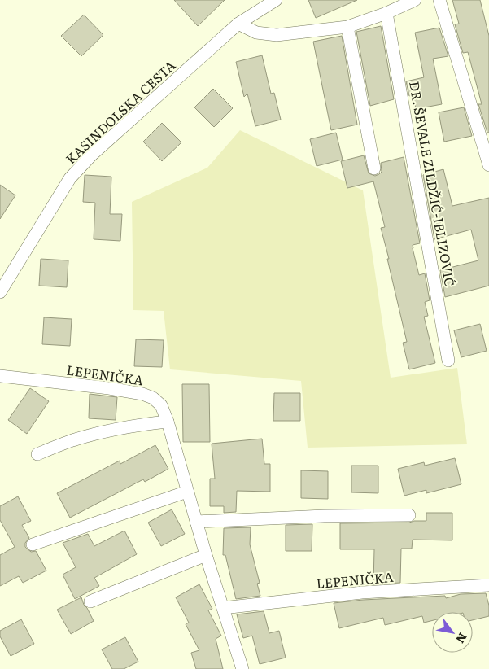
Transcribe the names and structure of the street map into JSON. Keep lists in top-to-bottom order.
{
  "streets": {
    "street": ["KASINDOLSKA CESTA", "DR. ŠEVALE ZILDŽIĆ-IBLIZOVIĆ", "LEPENIČKA"]
  },
  "north": "bottom right"
}
